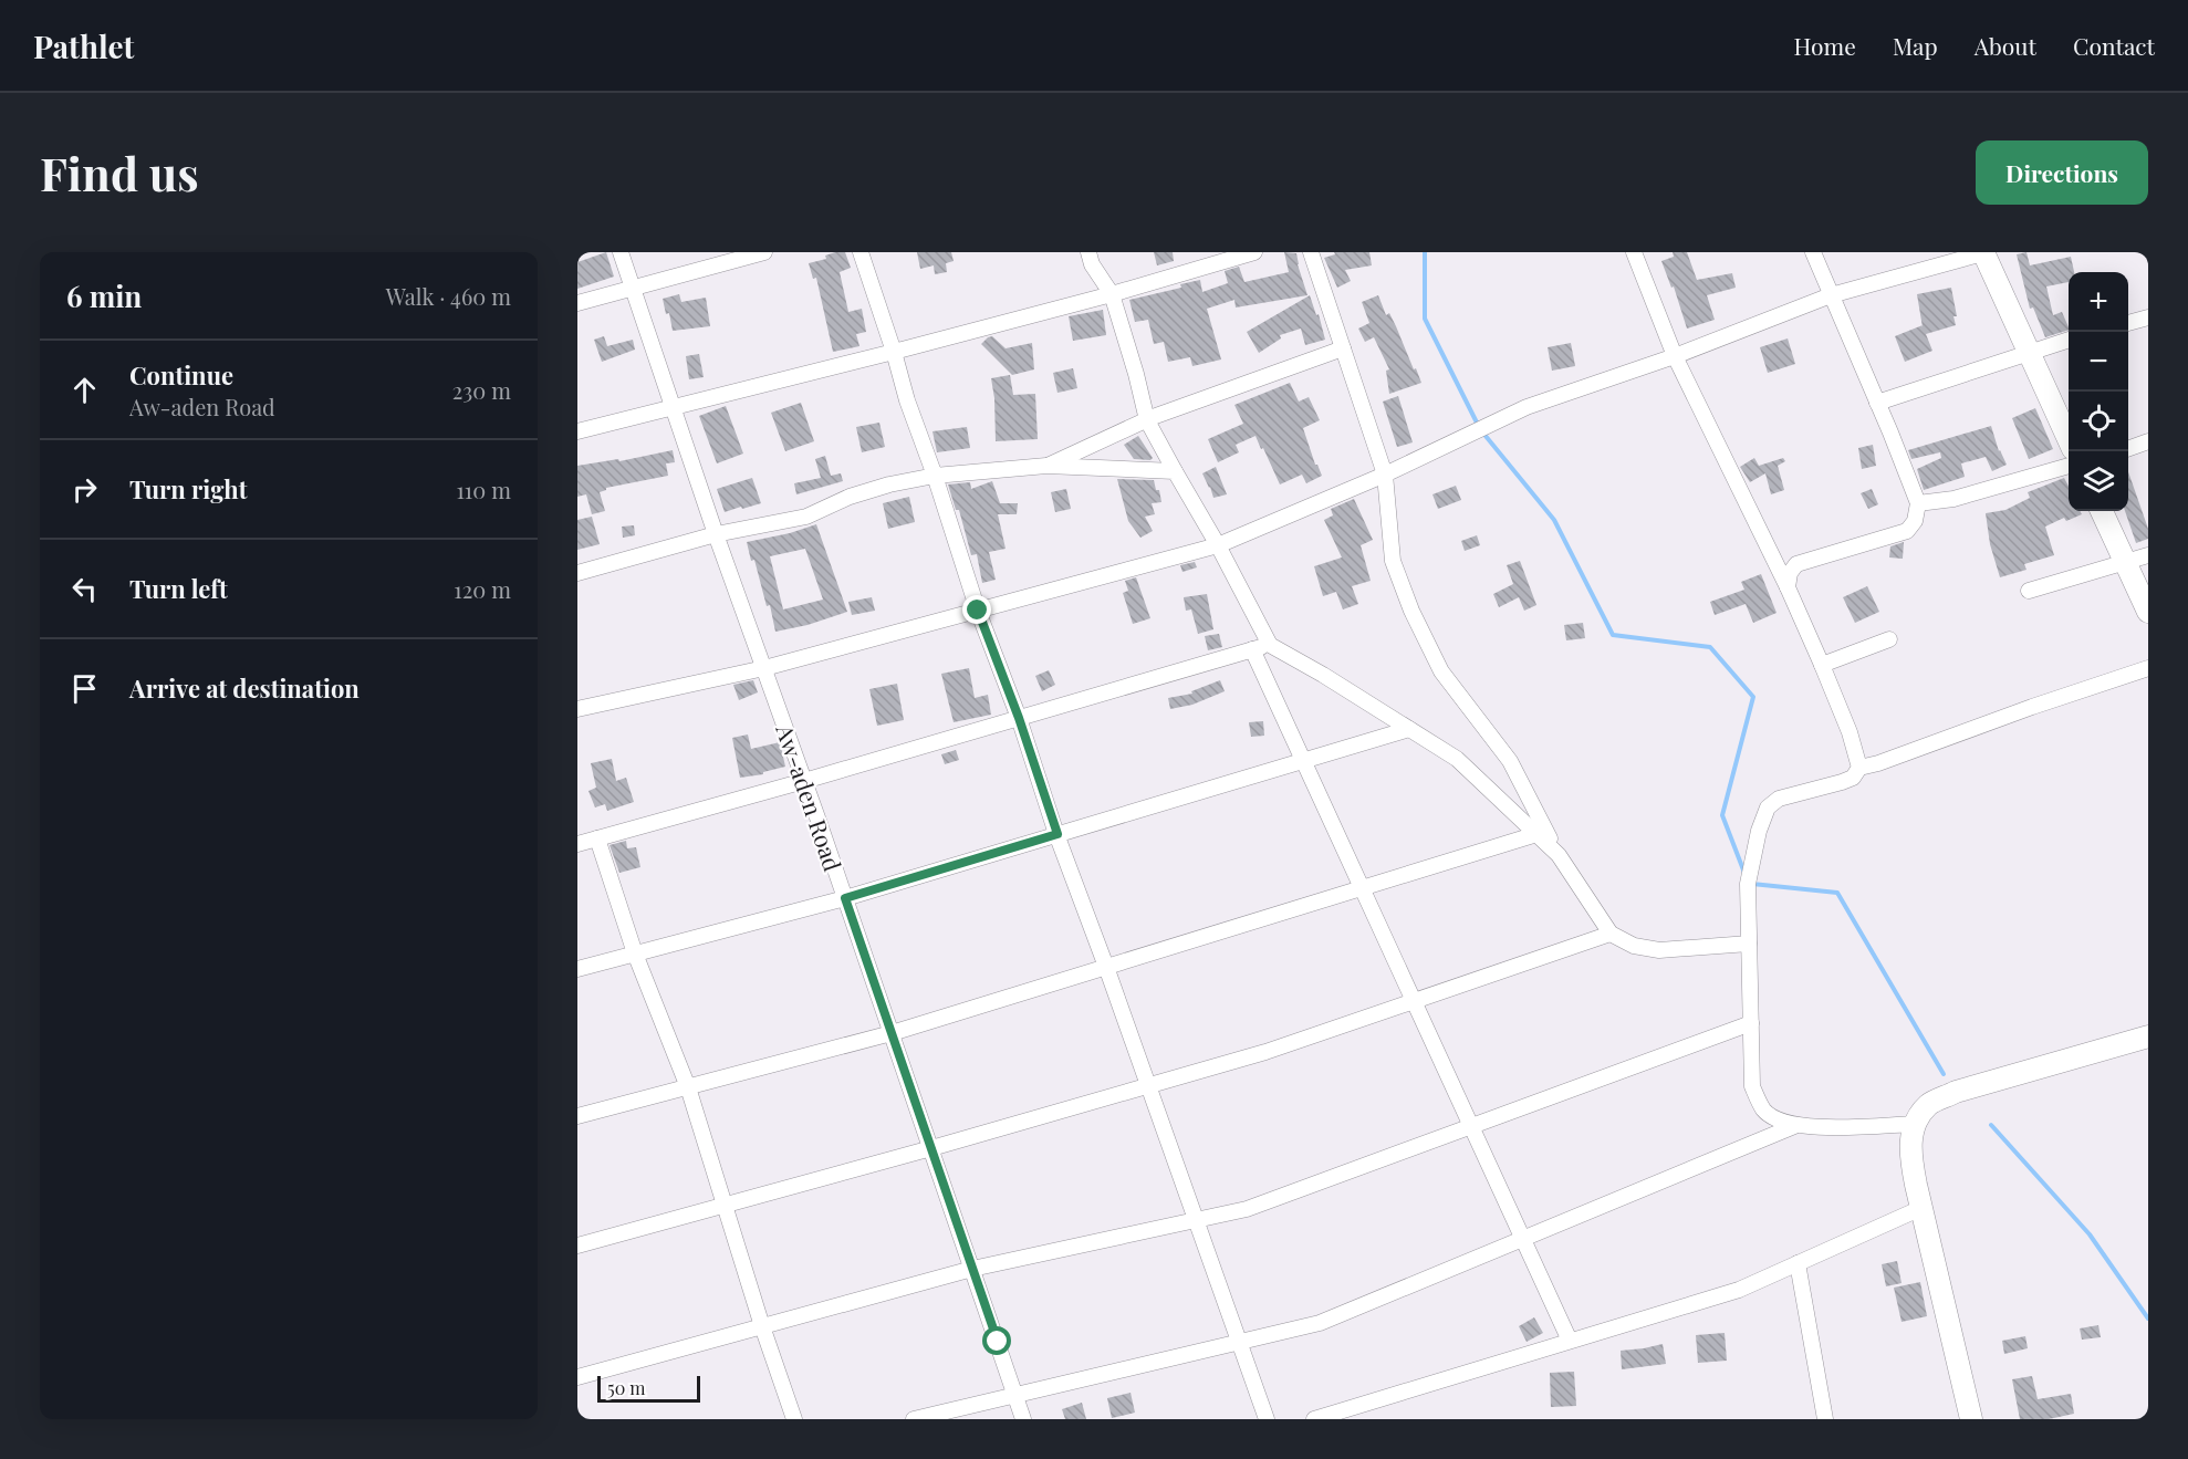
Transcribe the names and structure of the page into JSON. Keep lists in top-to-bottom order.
{
  "streets": {
    "street": ["Aw-aden Road"]
  },
  "scale_bar": "50 m",
  "page": {
    "header": "Pathlet",
    "nav": [
      "Home",
      "Map",
      "About",
      "Contact"
    ],
    "buttons": "Directions",
    "title": "Find us",
    "heading": ["6 min", "Walk · 460 m"],
    "map_buttons": ["+", "−"],
    "list": [
      ["Continue", "Aw-aden Road", "230 m"],
      ["Turn right", "110 m"],
      ["Turn left", "120 m"],
      "Arrive at destination"
    ],
    "scale": "50 m"
  }
}
